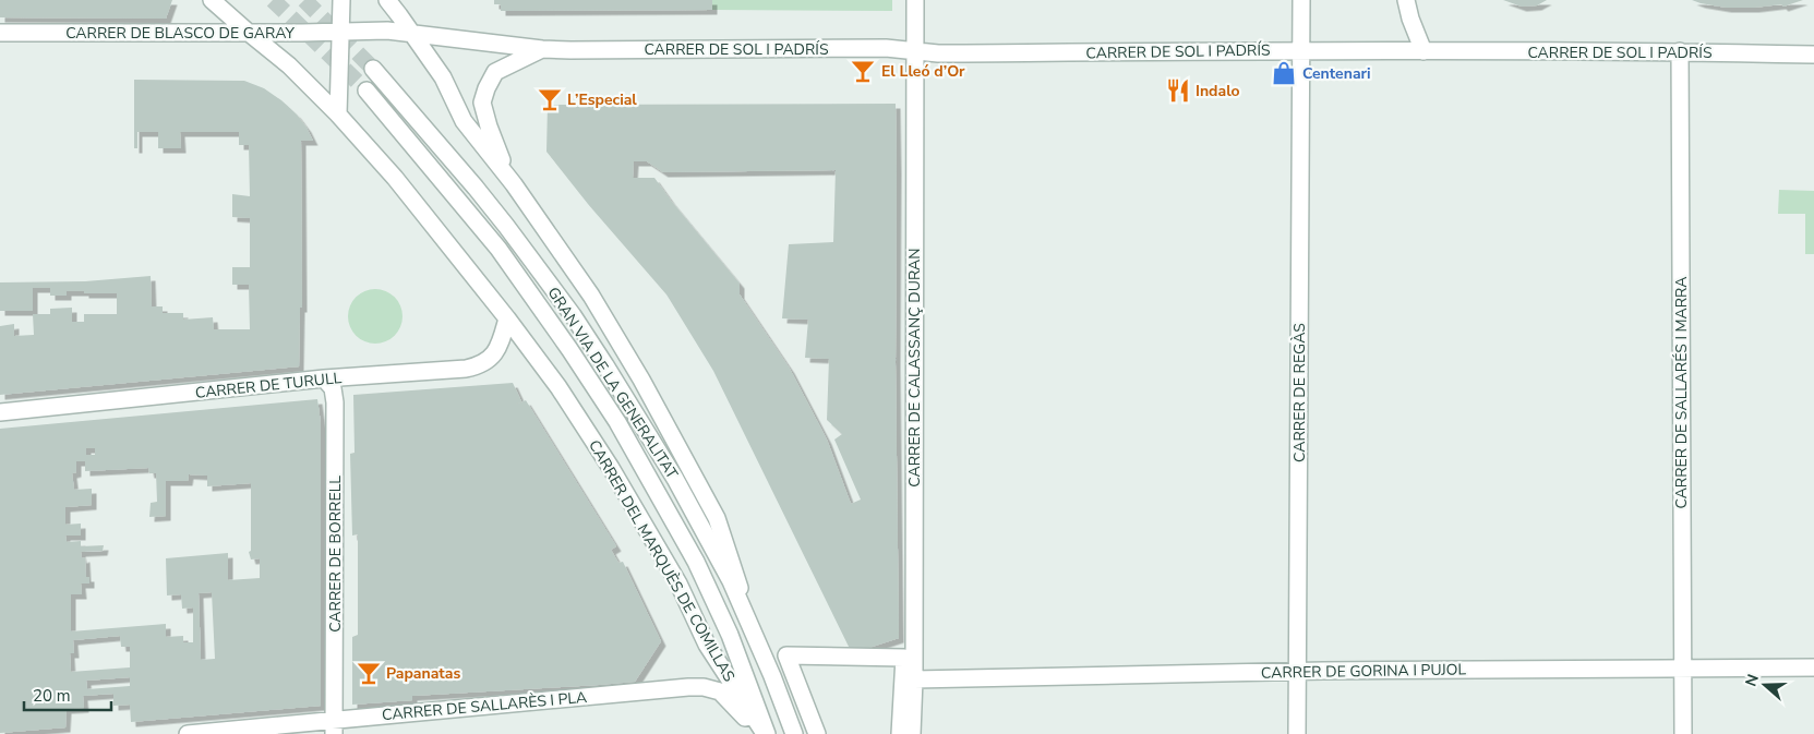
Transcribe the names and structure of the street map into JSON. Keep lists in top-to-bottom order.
{
  "streets": {
    "street": [
      "CARRER DE BLASCO DE GARAY",
      "CARRER DE SOL I PADRÍS",
      "CARRER DE CALASSANÇ DURAN",
      "GRAN VIA DE LA GENERALITAT",
      "CARRER DE TURULL",
      "CARRER DE REGÀS",
      "CARRER DE SALLARÉS I MARRA",
      "CARRER DE BORRELL",
      "CARRER DEL MARQUÈS DE COMILLAS",
      "CARRER DE GORINA I PUJOL",
      "CARRER DE SALLARÈS I PLA"
    ]
  },
  "crossings": [
    ["CARRER DE BLASCO DE GARAY", "CARRER DE SOL I PADRÍS"],
    ["CARRER DE BLASCO DE GARAY", "CARRER DEL MARQUÈS DE COMILLAS"],
    ["CARRER DE SOL I PADRÍS", "CARRER DE CALASSANÇ DURAN"],
    ["CARRER DE SOL I PADRÍS", "CARRER DE REGÀS"],
    ["CARRER DE SOL I PADRÍS", "CARRER DE SALLARÉS I MARRA"],
    ["CARRER DE CALASSANÇ DURAN", "CARRER DE GORINA I PUJOL"],
    ["GRAN VIA DE LA GENERALITAT", "CARRER DEL MARQUÈS DE COMILLAS"],
    ["GRAN VIA DE LA GENERALITAT", "CARRER DE SALLARÈS I PLA"],
    ["CARRER DE TURULL", "CARRER DE BORRELL"],
    ["CARRER DE TURULL", "CARRER DEL MARQUÈS DE COMILLAS"],
    ["CARRER DE REGÀS", "CARRER DE GORINA I PUJOL"],
    ["CARRER DE SALLARÉS I MARRA", "CARRER DE GORINA I PUJOL"],
    ["CARRER DE BORRELL", "CARRER DE SALLARÈS I PLA"],
    ["CARRER DEL MARQUÈS DE COMILLAS", "CARRER DE SALLARÈS I PLA"]
  ],
  "places": {
    "bar": ["El Lleó d’Or", "L’Especial", "Papanatas"],
    "shop": ["Centenari"],
    "restaurant": ["Indalo"]
  },
  "scale_bar": "20 m",
  "north": "left"
}
